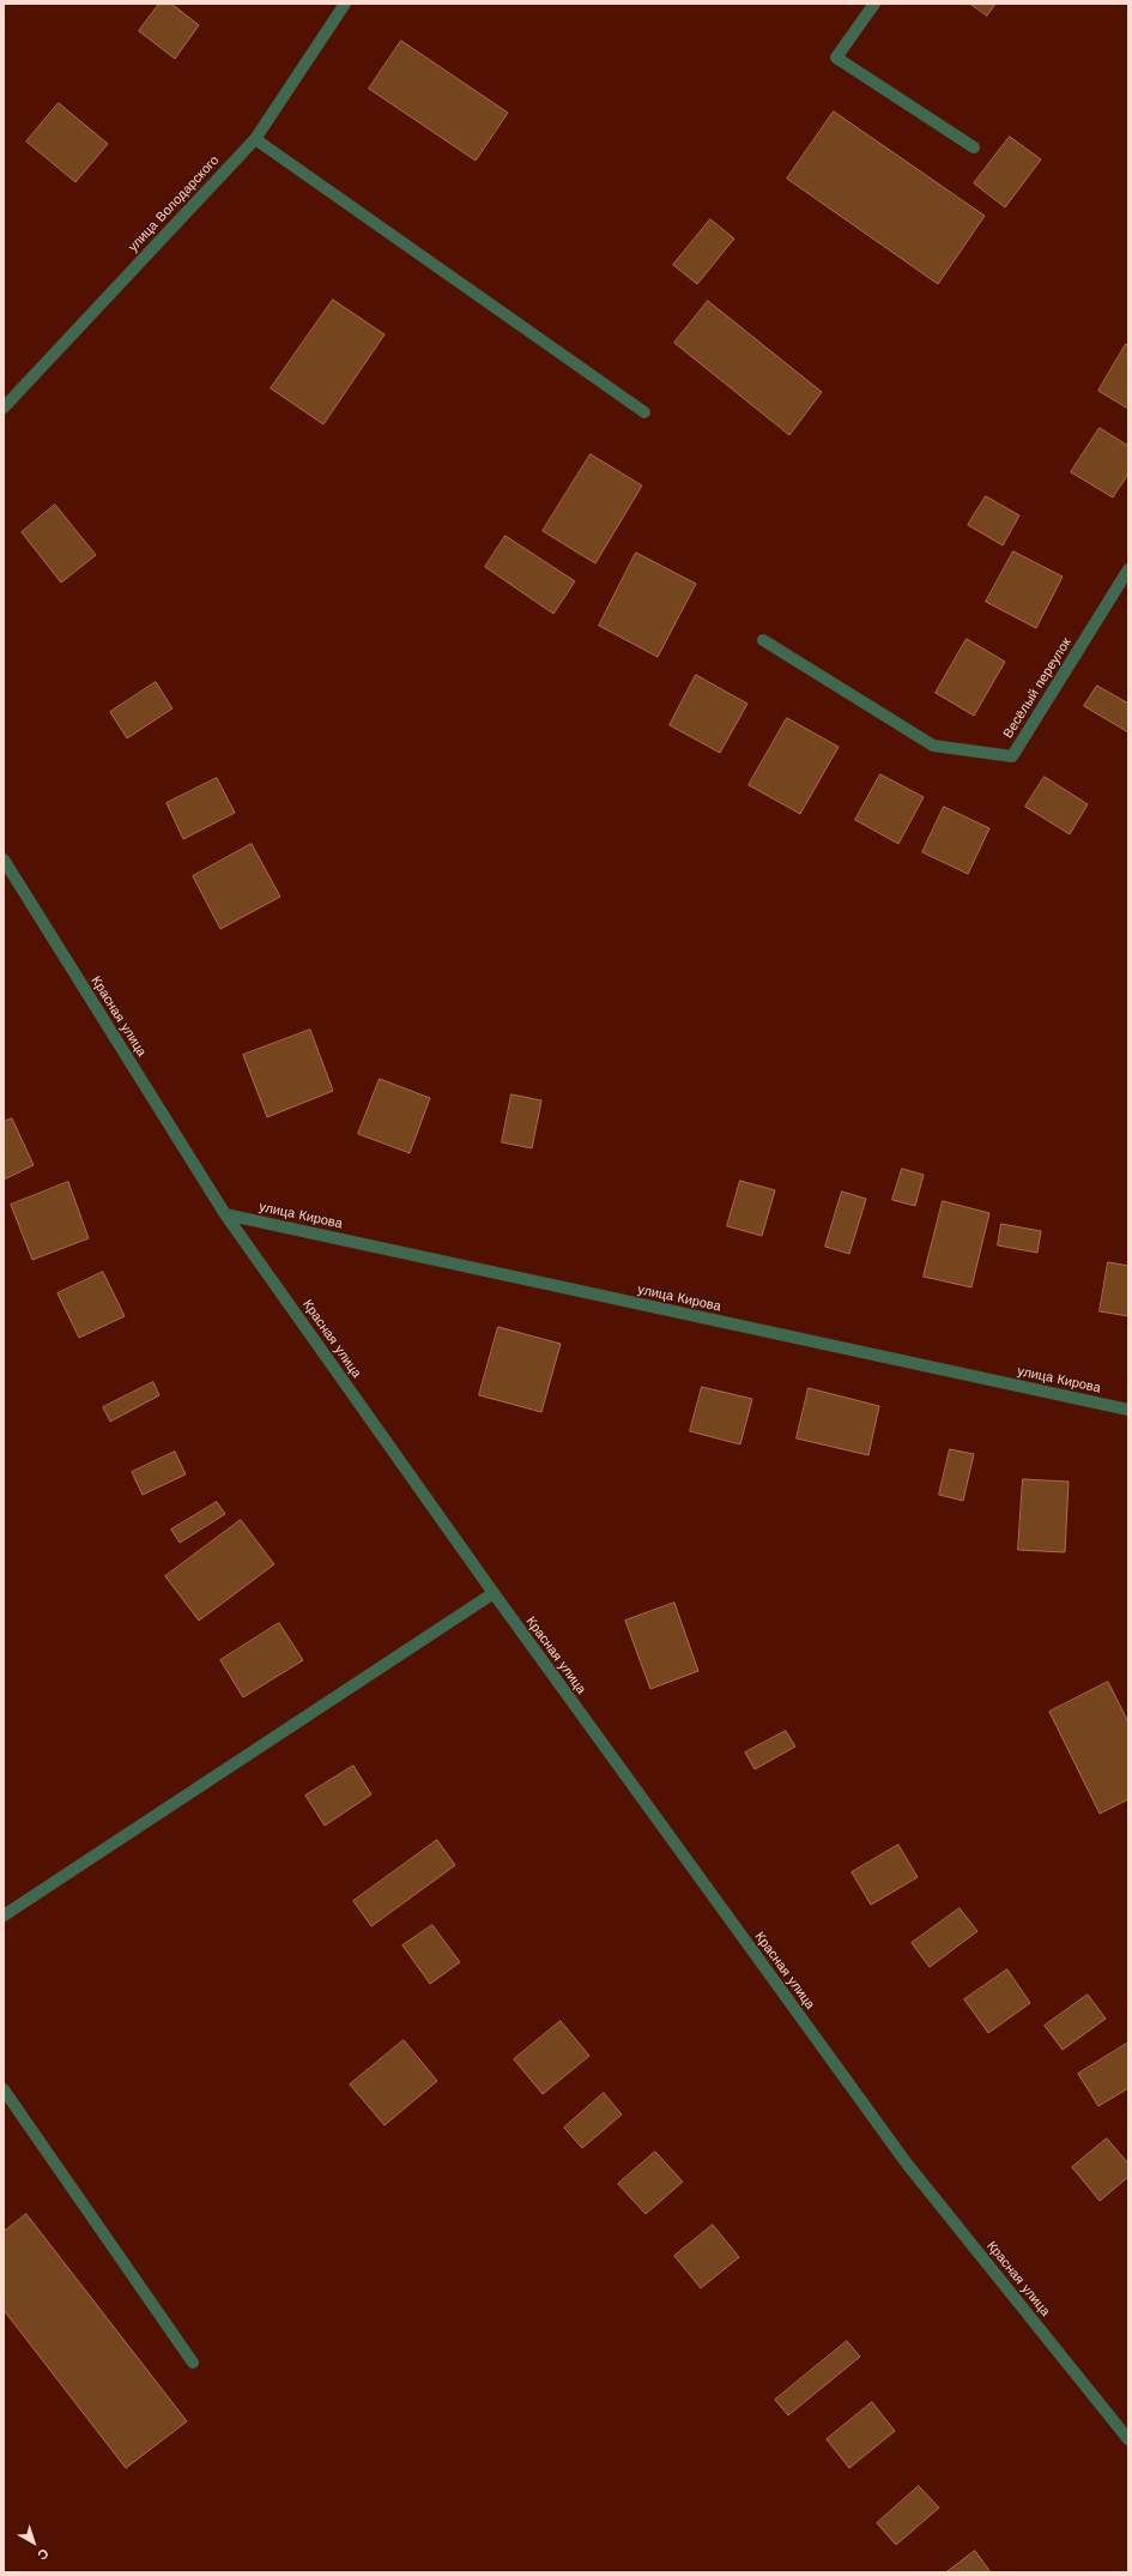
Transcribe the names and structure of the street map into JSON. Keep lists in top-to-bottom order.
{
  "streets": {
    "street": [
      "улица Володарского",
      "Весёлый переулок",
      "Красная улица",
      "улица Кирова"
    ]
  },
  "crossings": [
    ["Красная улица", "улица Кирова"]
  ],
  "north": "bottom right"
}
